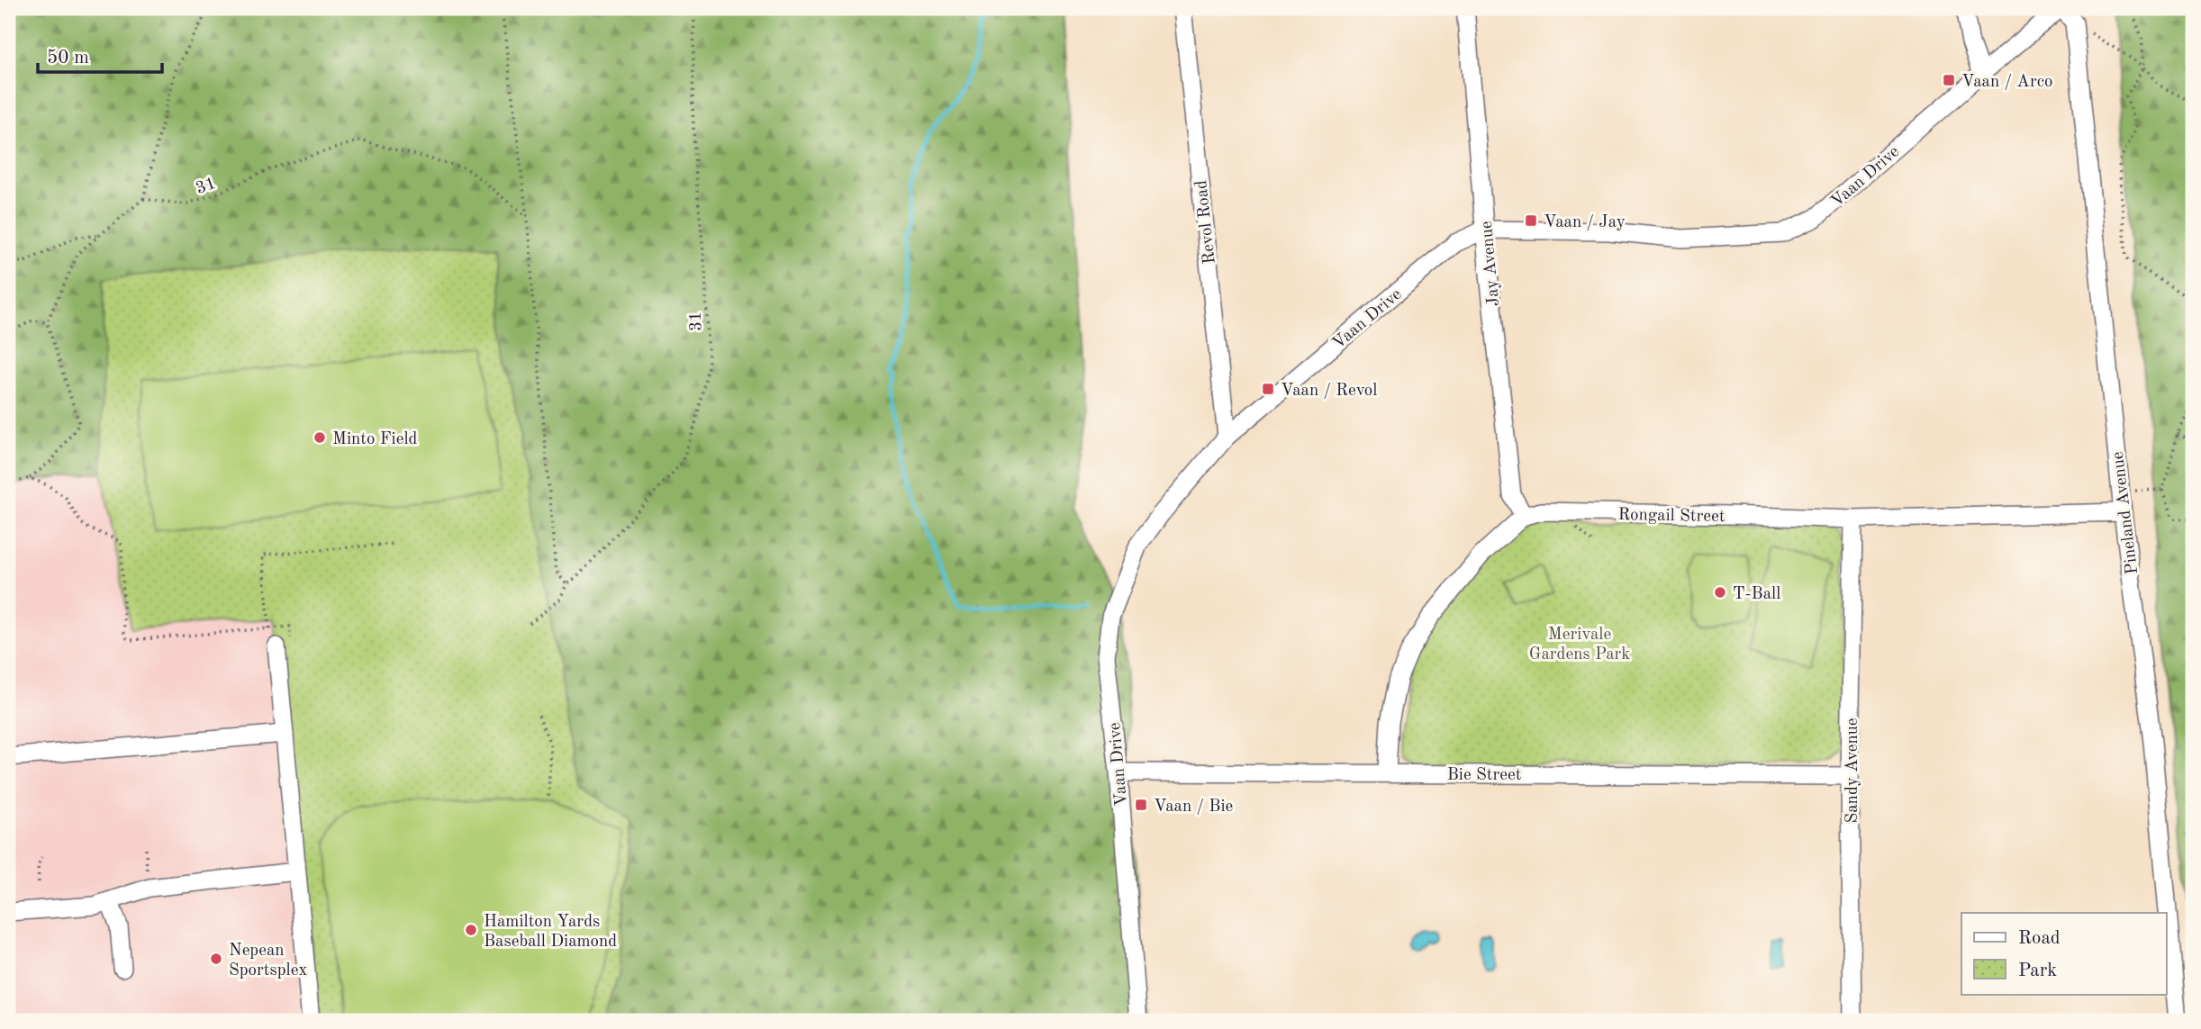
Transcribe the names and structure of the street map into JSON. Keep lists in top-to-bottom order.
{
  "streets": {
    "street": [
      "Vaan Drive",
      "Revol Road",
      "Jay Avenue",
      "Pineland Avenue",
      "Rongail Street",
      "Sandy Avenue",
      "Bie Street"
    ],
    "path": ["31"]
  },
  "crossings": [
    ["Vaan Drive", "Revol Road"],
    ["Vaan Drive", "Jay Avenue"],
    ["Vaan Drive", "Bie Street"],
    ["Jay Avenue", "Rongail Street"],
    ["Pineland Avenue", "Rongail Street"],
    ["Rongail Street", "Sandy Avenue"],
    ["Sandy Avenue", "Bie Street"]
  ],
  "parks": ["Merivale Gardens Park"],
  "places": {
    "transit": [
      "Vaan / Arco",
      "Vaan / Jay",
      "Vaan / Revol",
      "Vaan / Bie"
    ],
    "other": [
      "Minto Field",
      "T-Ball",
      "Hamilton Yards Baseball Diamond",
      "Nepean Sportsplex"
    ]
  },
  "legend": ["Road", "Park"],
  "scale_bar": "50 m"
}
